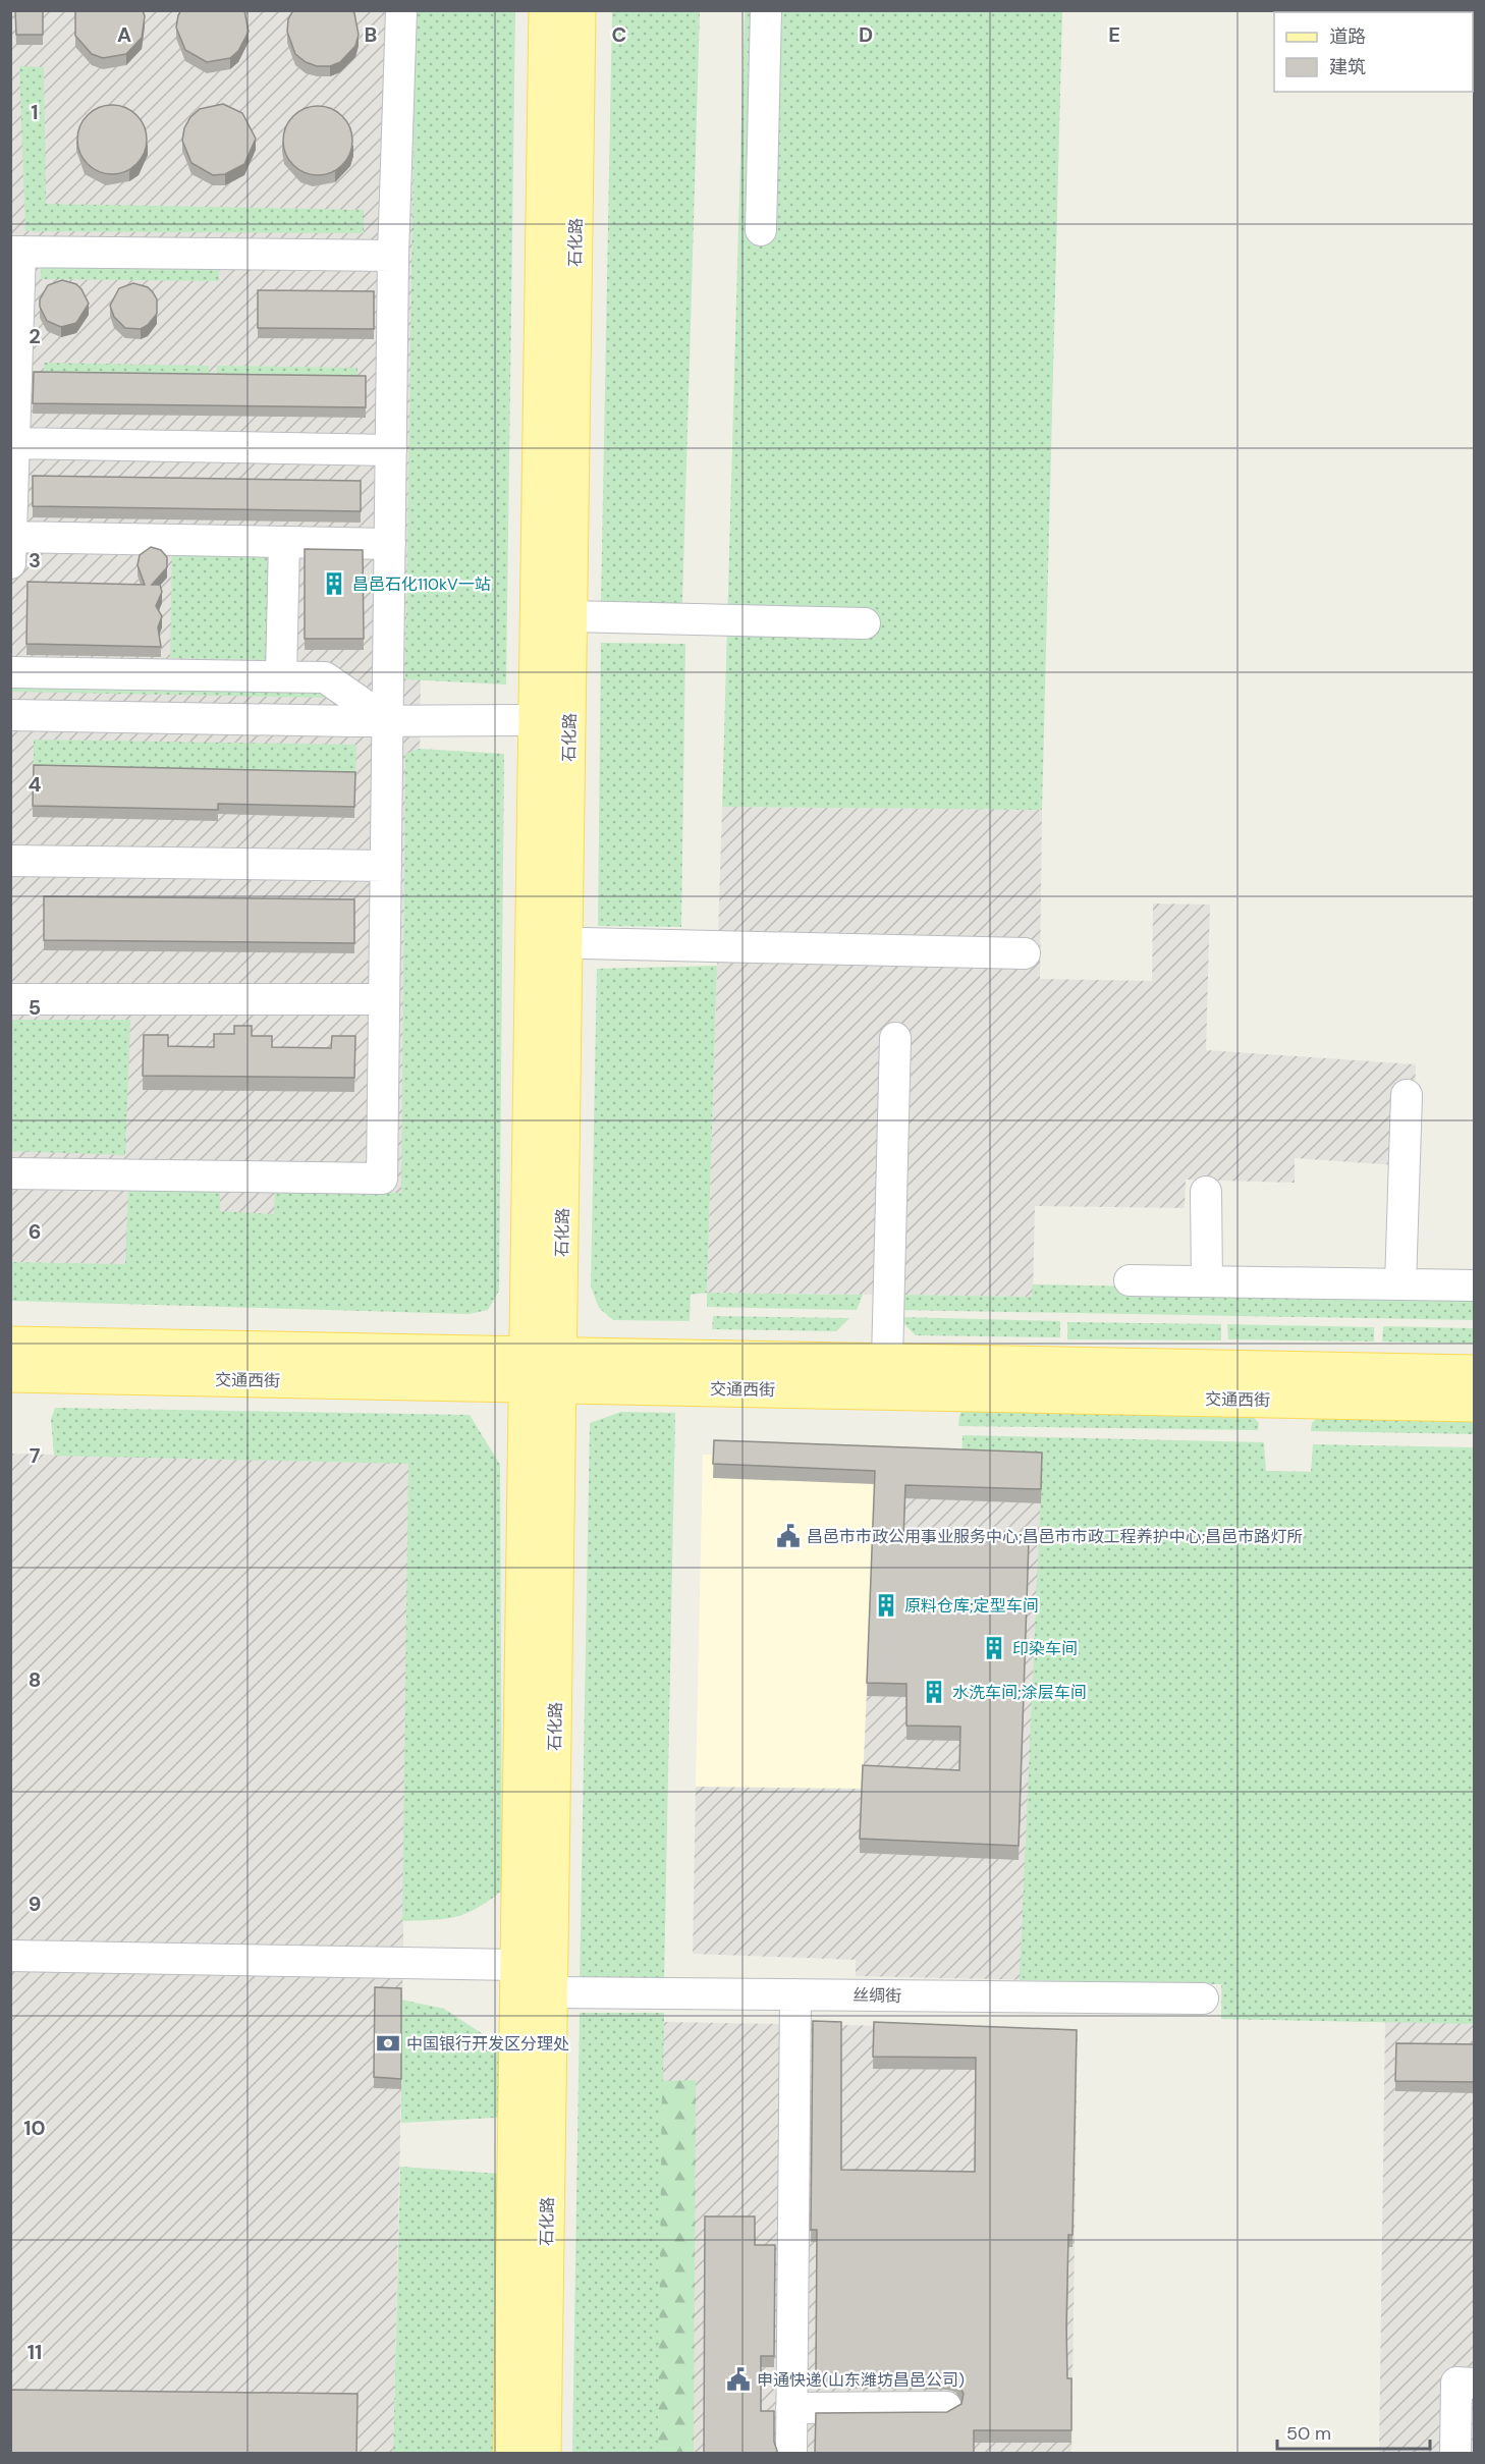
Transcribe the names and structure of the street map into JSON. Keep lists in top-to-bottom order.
{
  "streets": {
    "main road": ["石化路", "交通西街"],
    "street": ["丝绸街"]
  },
  "crossings": [
    ["石化路", "交通西街"],
    ["石化路", "丝绸街"]
  ],
  "places": {
    "building": [
      "昌邑石化110kV一站",
      "原料仓库;定型车间",
      "印染车间",
      "水洗车间;涂层车间"
    ],
    "public building": ["昌邑市市政公用事业服务中心;昌邑市市政工程养护中心;昌邑市路灯所", "申通快递(山东潍坊昌邑公司)"],
    "bank": ["中国银行开发区分理处"]
  },
  "legend": ["道路", "建筑"],
  "scale_bar": "50 m",
  "grid": {
    "columns": [
      "A",
      "B",
      "C",
      "D",
      "E"
    ],
    "rows": [
      "1",
      "2",
      "3",
      "4",
      "5",
      "6",
      "7",
      "8",
      "9",
      "10",
      "11"
    ]
  }
}
